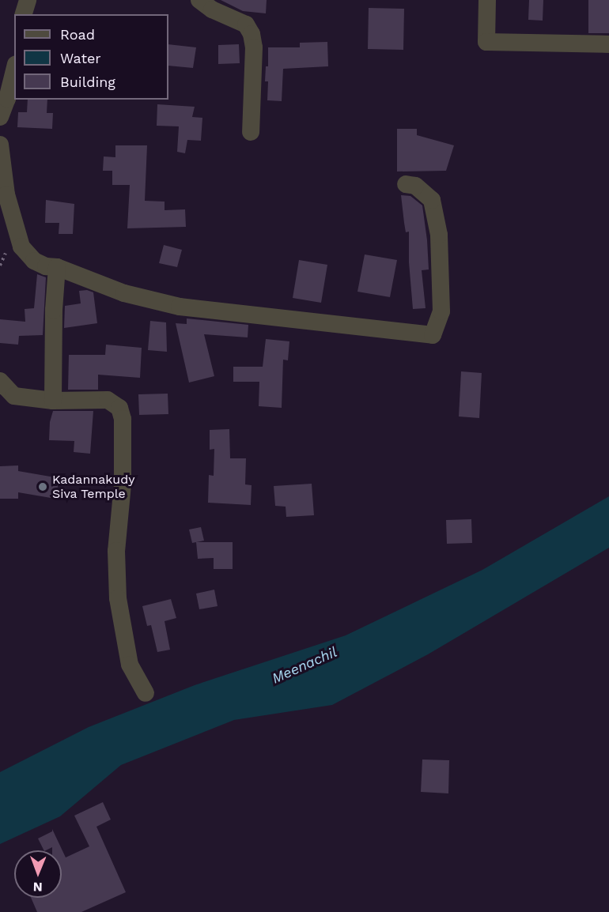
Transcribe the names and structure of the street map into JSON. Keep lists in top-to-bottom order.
{
  "water": ["Meenachil"],
  "places": ["Kadannakudy Siva Temple"],
  "legend": ["Road", "Water", "Building"],
  "north": "bottom"
}
